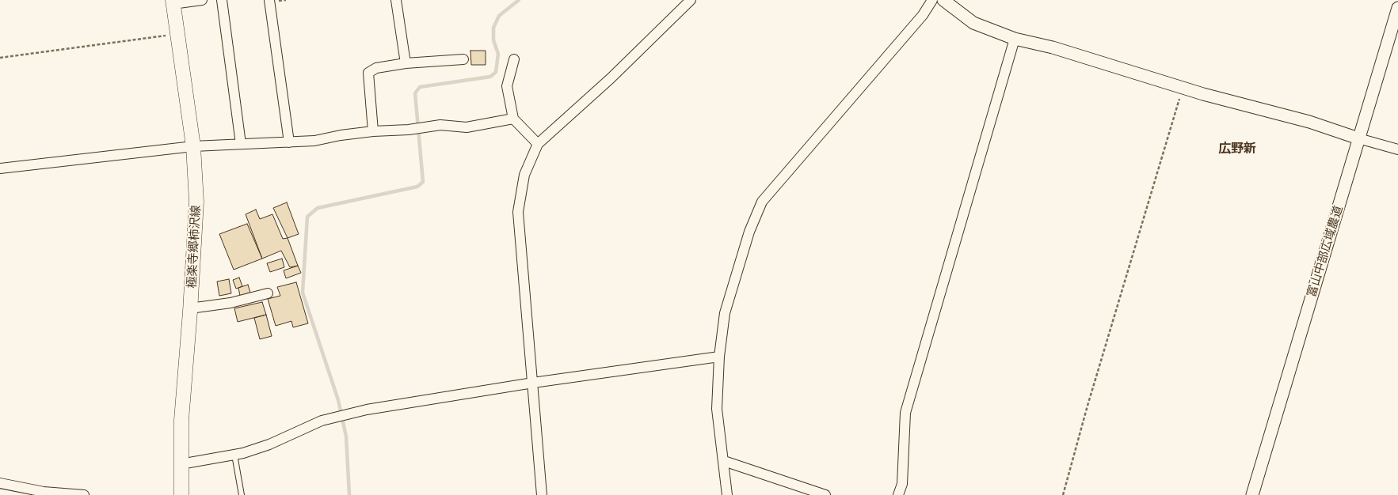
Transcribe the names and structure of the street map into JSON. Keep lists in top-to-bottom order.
{
  "streets": {
    "main road": ["極楽寺郷柿沢線"],
    "street": ["富山中部広域農道"]
  },
  "districts": ["広野新"]
}
